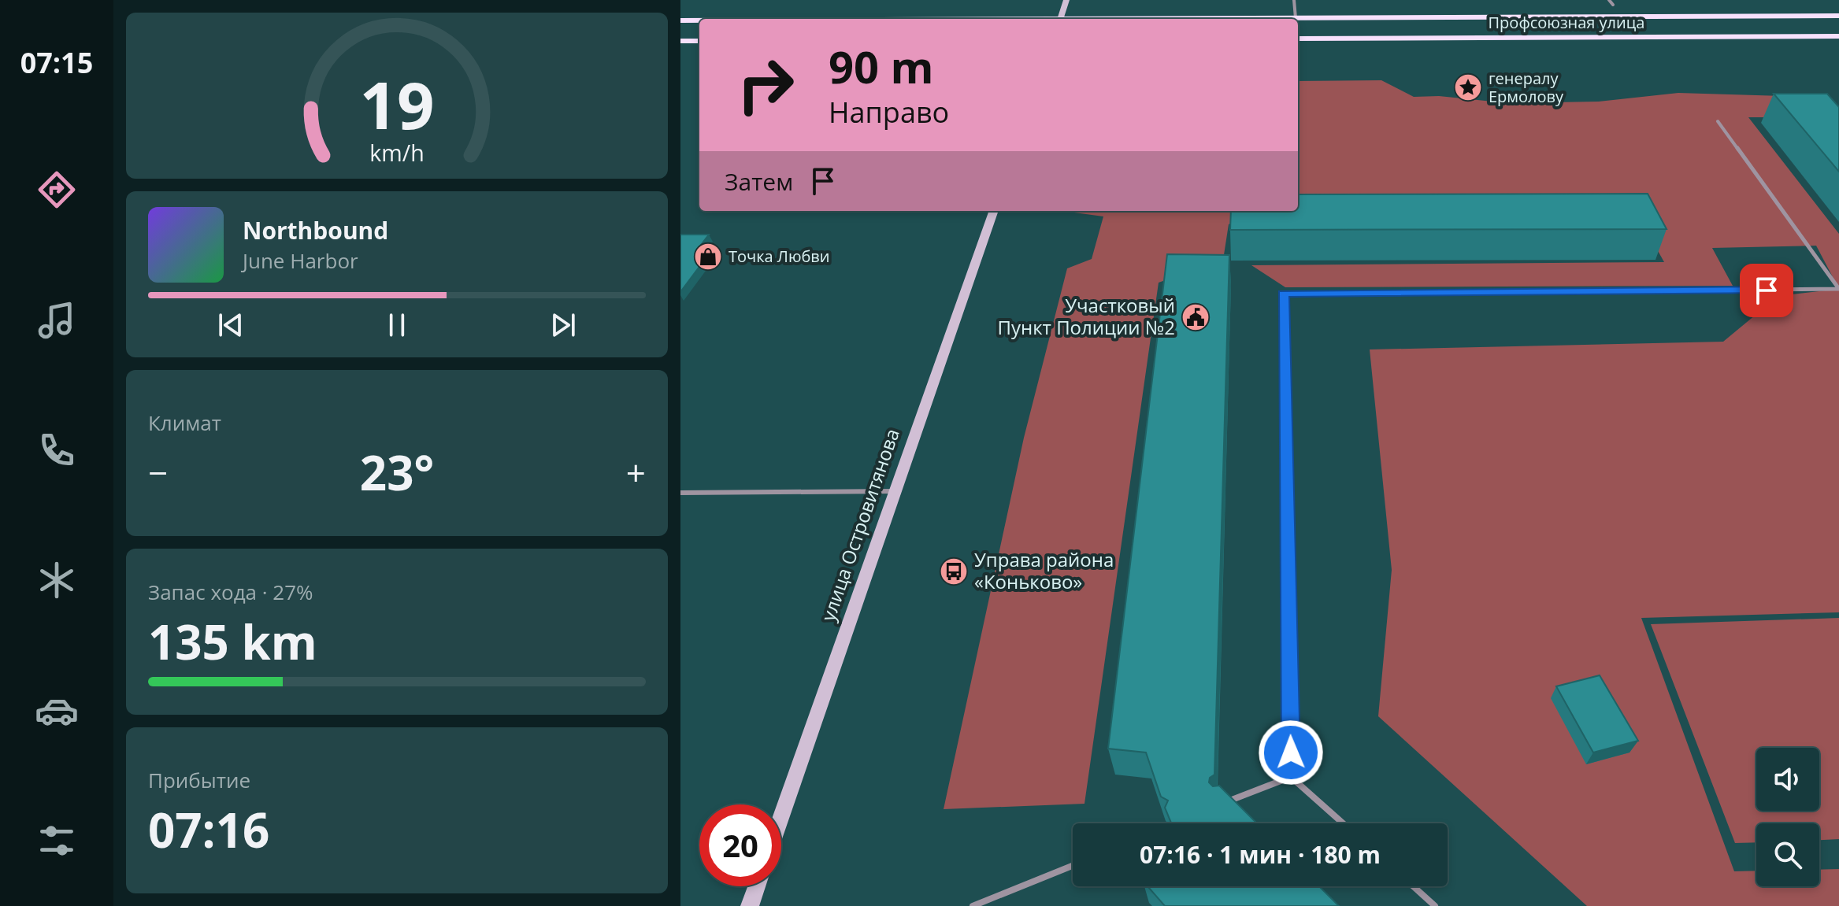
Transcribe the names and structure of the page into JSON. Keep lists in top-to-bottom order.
{
  "streets": {
    "main road": ["Профсоюзная улица", "улица Островитянова"]
  },
  "places": {
    "place": ["генералу Ермолову"],
    "shop": ["Точка Любви"],
    "public building": ["Участковый Пункт Полиции №2"],
    "bus stop": ["Управа района «Коньково»"]
  },
  "page": {
    "tabs": "07:15",
    "turn": ["90 m", "Направо"],
    "then": "Затем",
    "song": ["Northbound", "June Harbor"],
    "tile": [
      "Климат",
      ["Запас хода · 27%", "135 km"],
      ["Прибытие", "07:16"]
    ],
    "heat": ["−", "23°", "+"],
    "limit": "20",
    "trip": "07:16 · 1 мин · 180 m",
    "gauge": ["19", "km/h"]
  }
}
